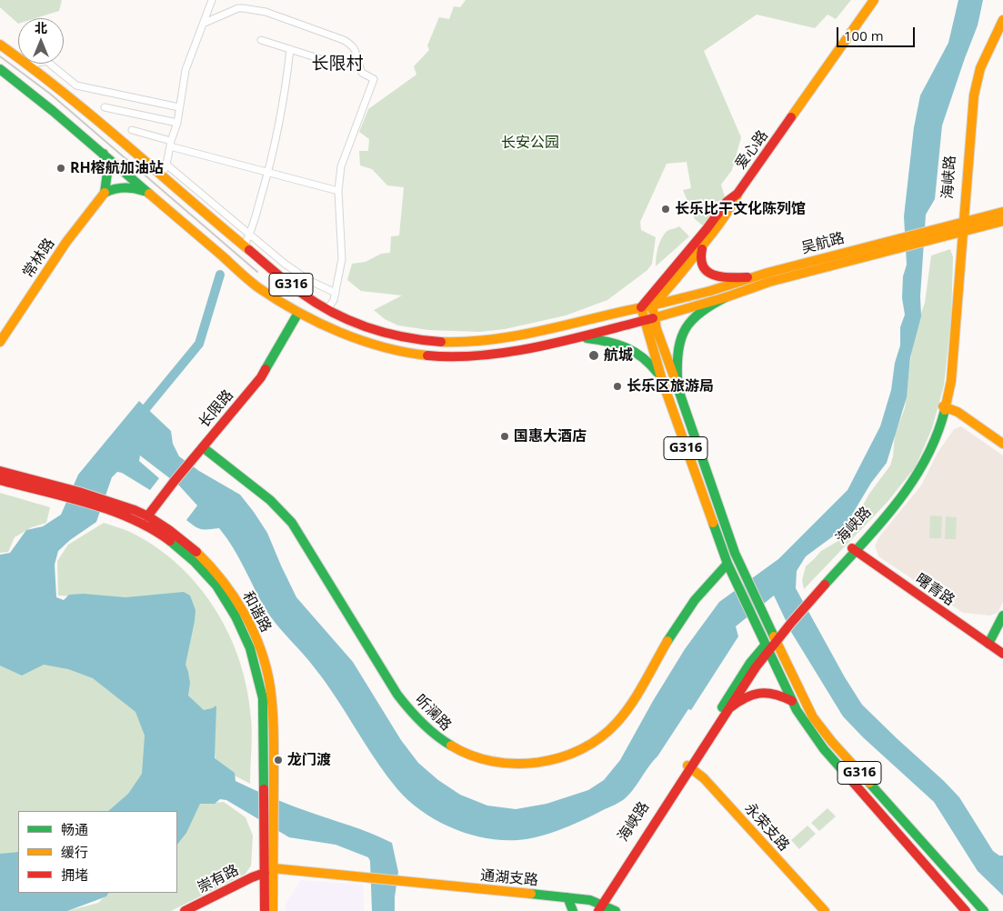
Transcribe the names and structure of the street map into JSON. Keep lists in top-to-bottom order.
{
  "streets": {
    "main road": [
      "爱心路",
      "海峡路",
      "吴航路",
      "常林路",
      "G316",
      "长限路",
      "曙青路",
      "和谐路",
      "听澜路",
      "永荣支路",
      "通湖支路",
      "崇有路"
    ]
  },
  "crossings": [
    ["爱心路", "G316"],
    ["海峡路", "吴航路"],
    ["海峡路", "G316"],
    ["海峡路", "曙青路"],
    ["海峡路", "永荣支路"],
    ["海峡路", "通湖支路"],
    ["吴航路", "G316"],
    ["G316", "长限路"],
    ["G316", "听澜路"],
    ["长限路", "和谐路"],
    ["长限路", "听澜路"],
    ["和谐路", "通湖支路"],
    ["和谐路", "崇有路"]
  ],
  "districts": ["长限村"],
  "parks": ["长安公园"],
  "places": [
    "RH榕航加油站",
    "长乐比干文化陈列馆",
    "航城",
    "长乐区旅游局",
    "国惠大酒店",
    "龙门渡"
  ],
  "legend": ["畅通", "缓行", "拥堵"],
  "scale_bar": "100 m",
  "north": "top"
}
